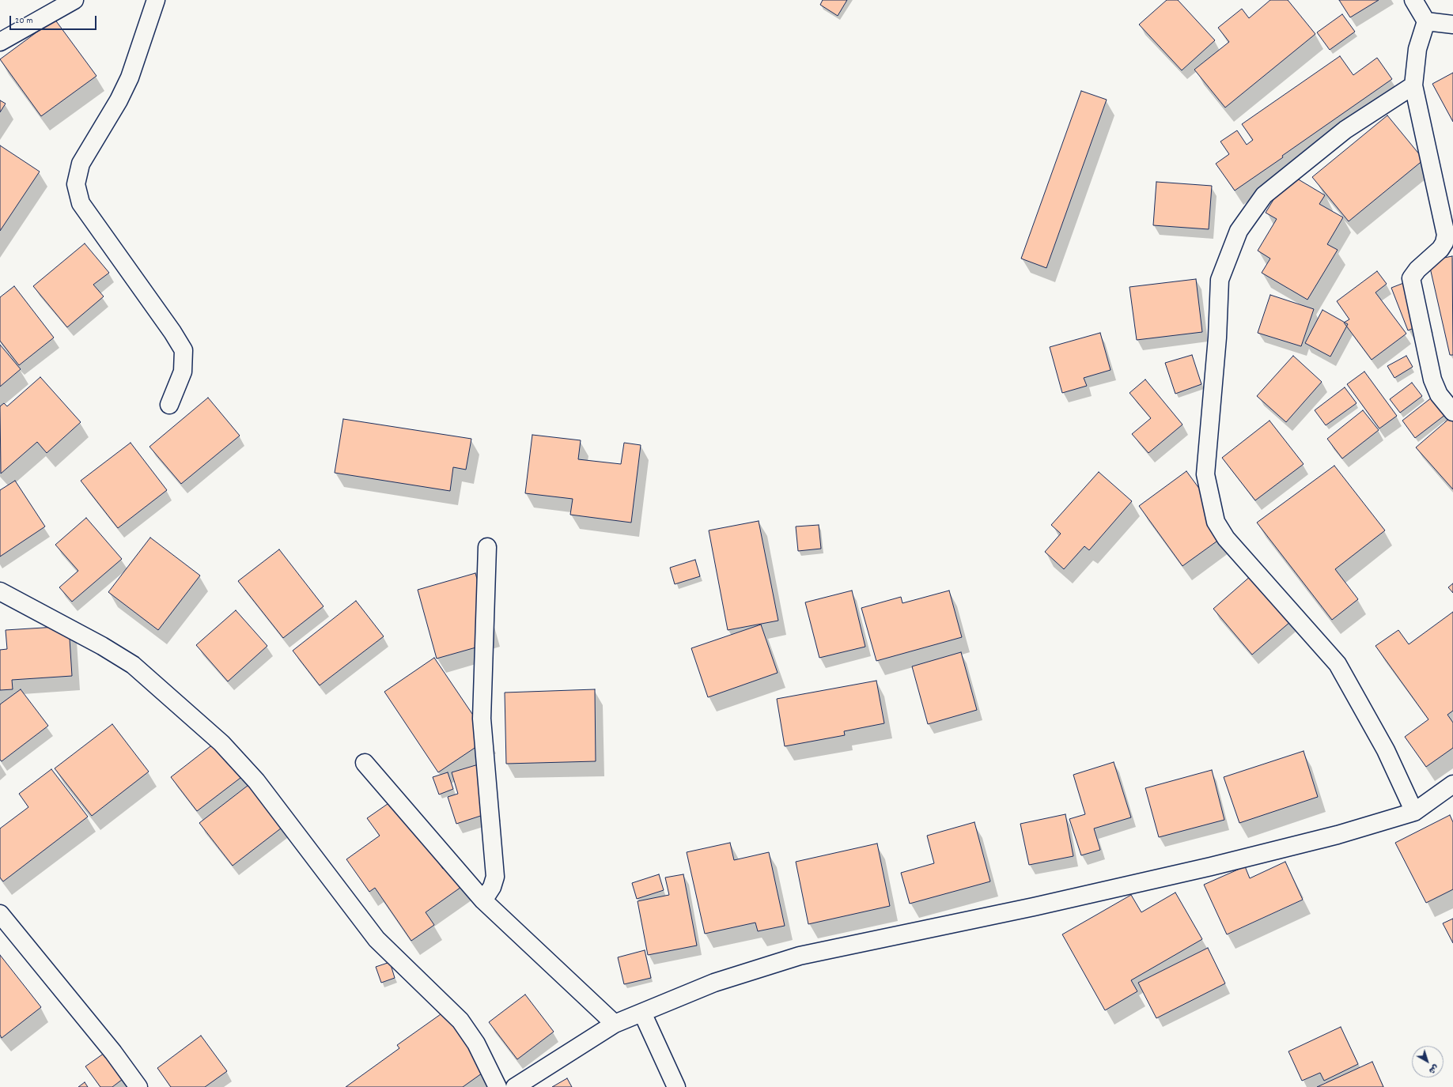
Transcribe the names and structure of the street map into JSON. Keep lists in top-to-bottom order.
{
  "scale_bar": "20 m",
  "north": "bottom right"
}
